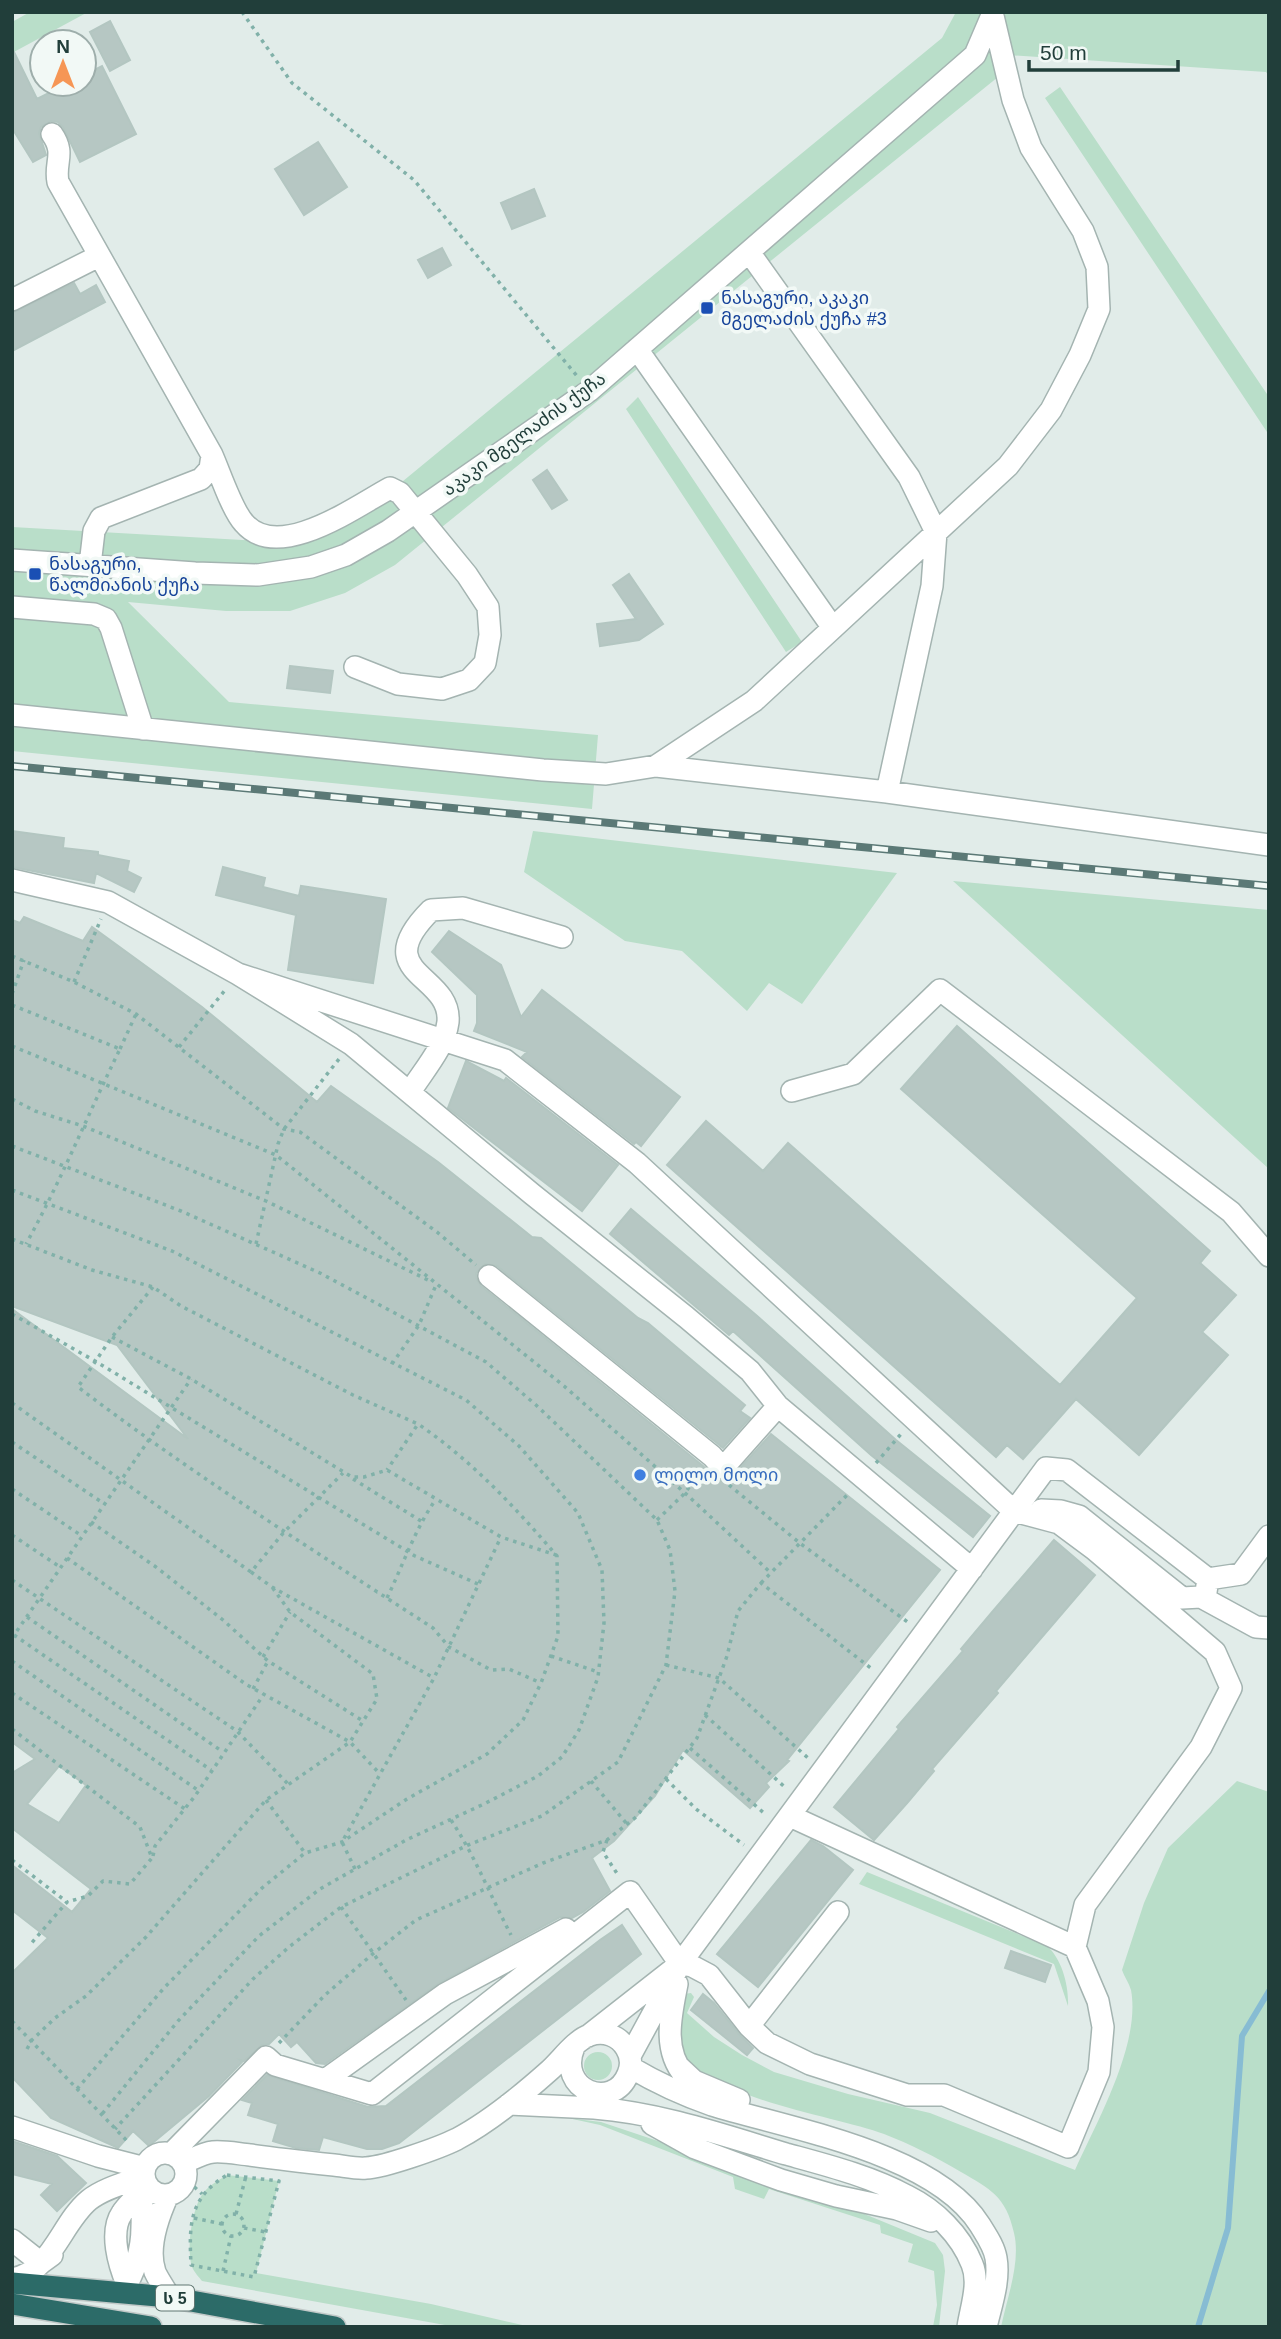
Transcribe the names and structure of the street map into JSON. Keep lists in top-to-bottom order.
{
  "streets": {
    "highway": ["ს 5"],
    "street": ["აკაკი მგელაძის ქუჩა"]
  },
  "places": {
    "transit": ["ნასაგური, აკაკი მგელაძის ქუჩა #3", "ნასაგური, წალმიანის ქუჩა"],
    "other": ["ლილო მოლი"]
  },
  "scale_bar": "50 m",
  "north": "top"
}
